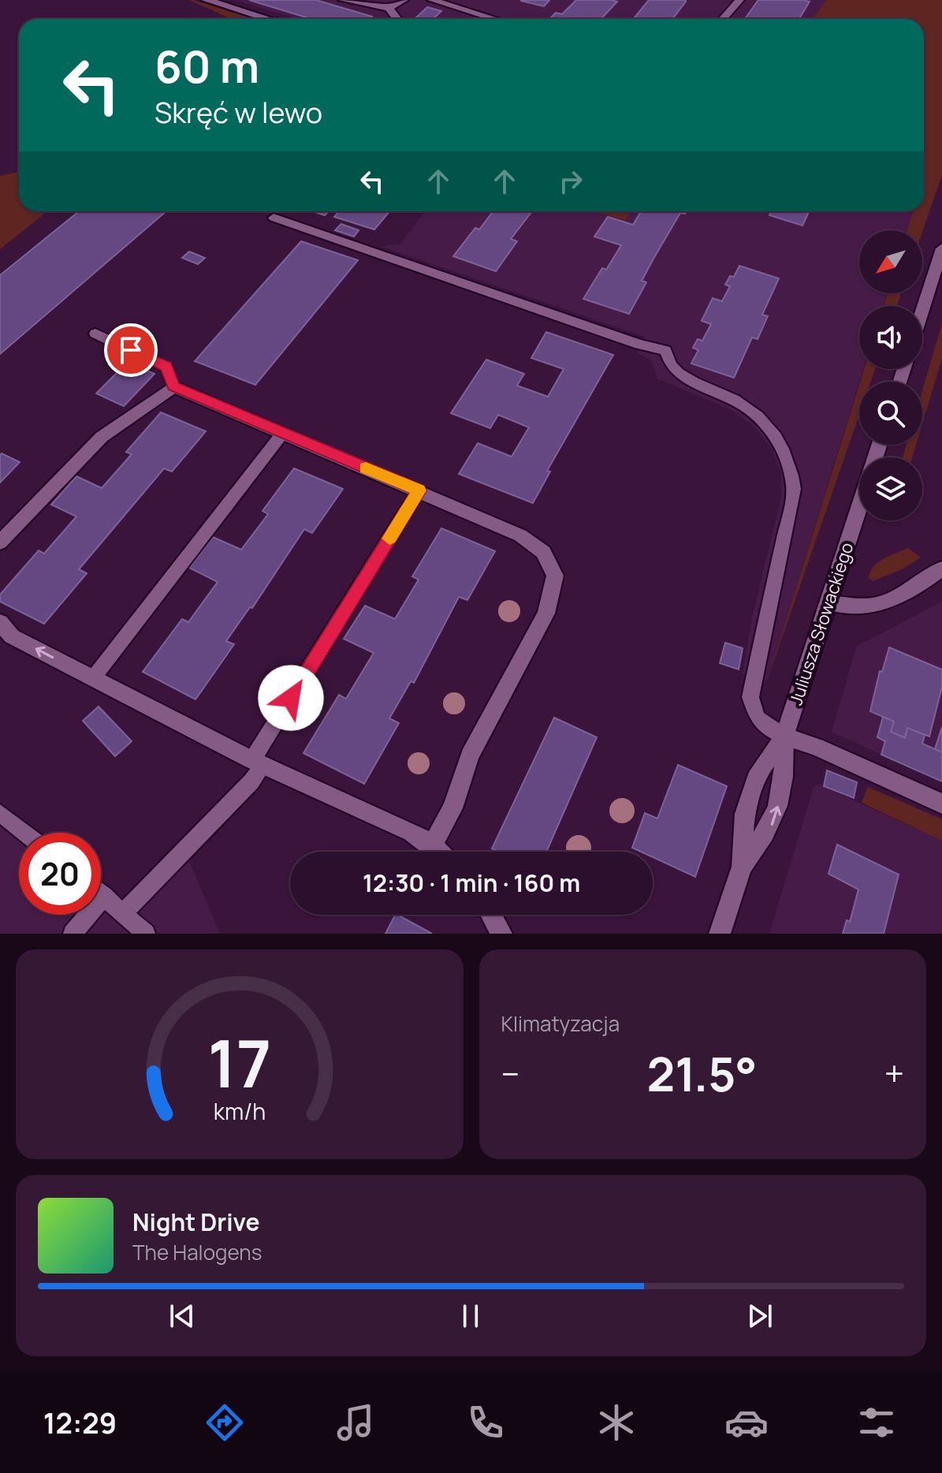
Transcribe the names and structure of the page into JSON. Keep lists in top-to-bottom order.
{
  "streets": {
    "street": ["Juliusza Słowackiego"]
  },
  "north": "bottom left",
  "page": {
    "turn": ["60 m", "Skręć w lewo"],
    "limit": "20",
    "trip": "12:30 · 1 min · 160 m",
    "tile": "Klimatyzacja",
    "heat": ["−", "21.5°", "+"],
    "song": ["Night Drive", "The Halogens"],
    "tabs": "12:29",
    "gauge": ["17", "km/h"]
  }
}
